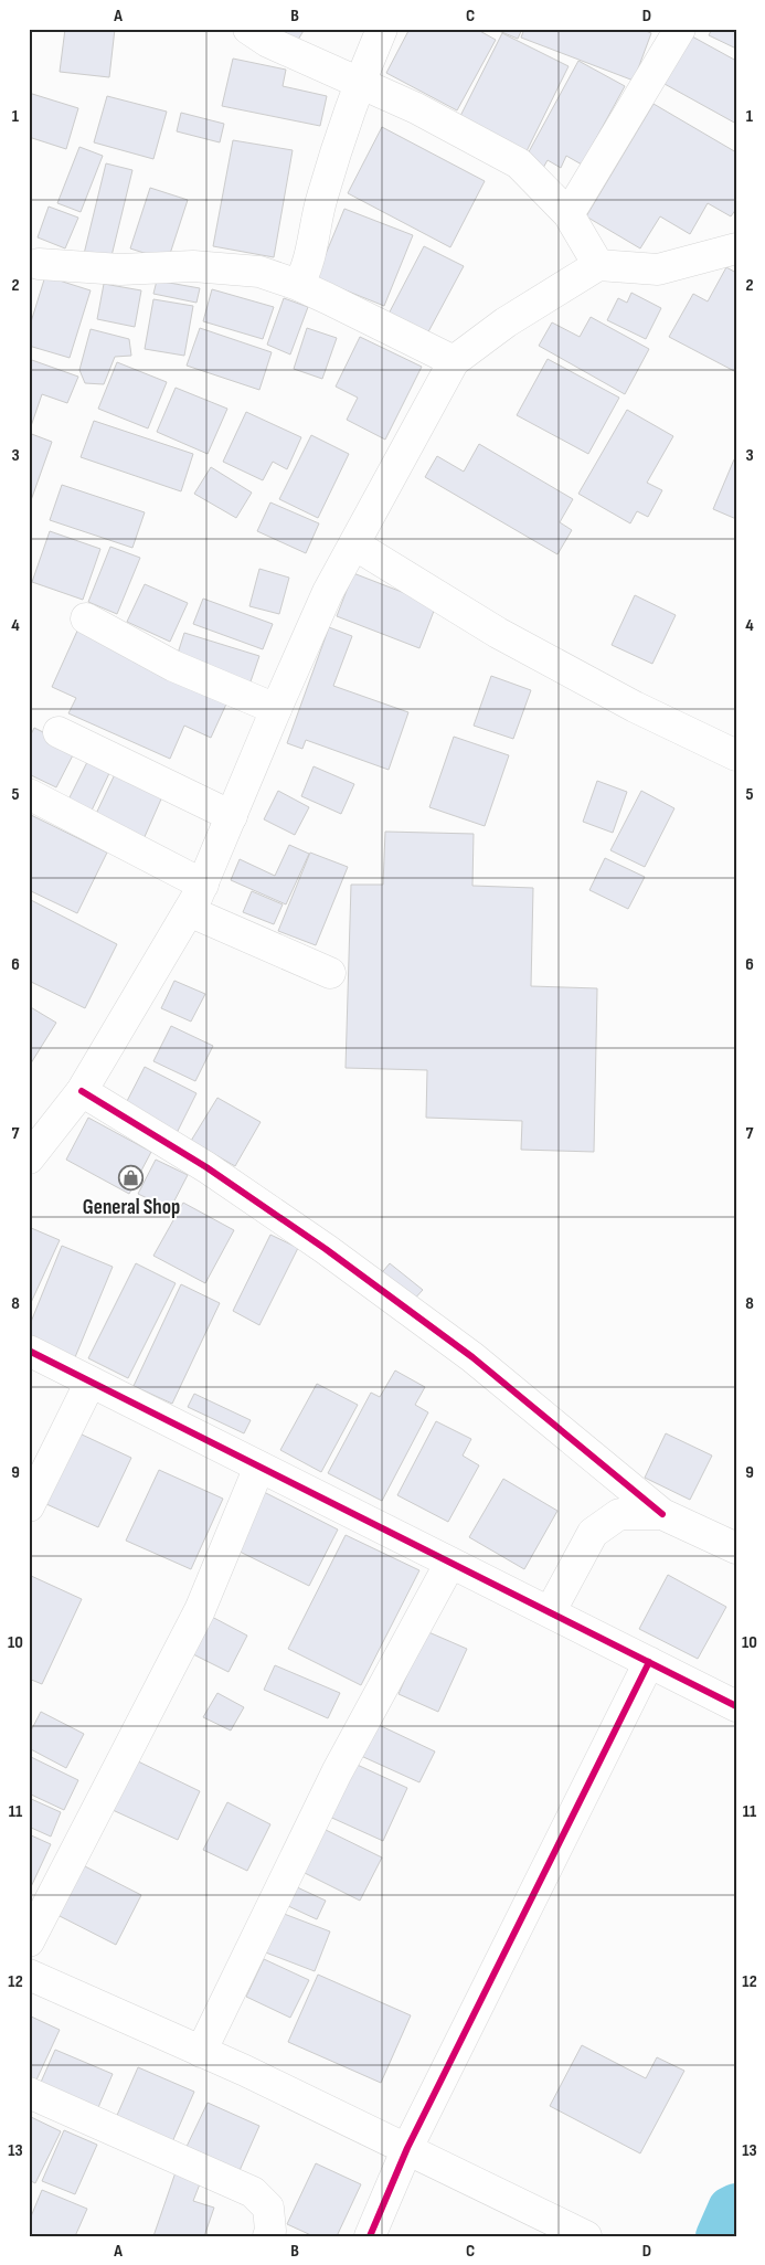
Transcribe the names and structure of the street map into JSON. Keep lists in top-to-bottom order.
{
  "places": {
    "shop": ["General Shop"]
  },
  "grid": {
    "columns": [
      "A",
      "B",
      "C",
      "D"
    ],
    "rows": [
      "1",
      "2",
      "3",
      "4",
      "5",
      "6",
      "7",
      "8",
      "9",
      "10",
      "11",
      "12",
      "13"
    ]
  }
}
